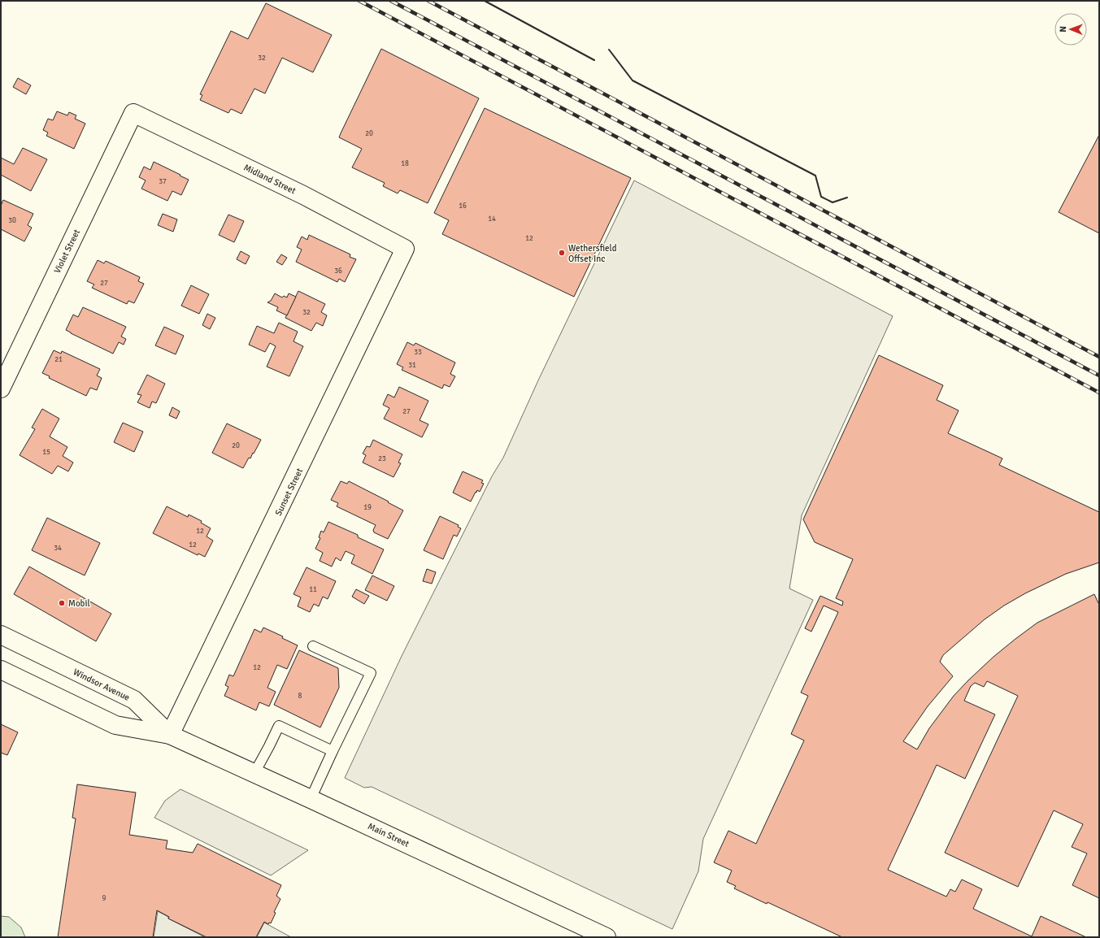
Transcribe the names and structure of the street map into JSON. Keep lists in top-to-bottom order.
{
  "streets": {
    "street": [
      "Midland Street",
      "Violet Street",
      "Sunset Street",
      "Windsor Avenue",
      "Main Street"
    ]
  },
  "crossings": [
    ["Midland Street", "Violet Street"],
    ["Midland Street", "Sunset Street"],
    ["Sunset Street", "Windsor Avenue"],
    ["Sunset Street", "Main Street"],
    ["Windsor Avenue", "Main Street"]
  ],
  "places": ["Wethersfield Offset Inc", "Mobil"],
  "house_numbers": [
    "32",
    "20",
    "18",
    "37",
    "16",
    "14",
    "30",
    "12",
    "36",
    "27",
    "32",
    "33",
    "21",
    "31",
    "27",
    "20",
    "15",
    "23",
    "19",
    "12",
    "12",
    "34",
    "11",
    "12",
    "8",
    "9"
  ],
  "north": "left"
}
